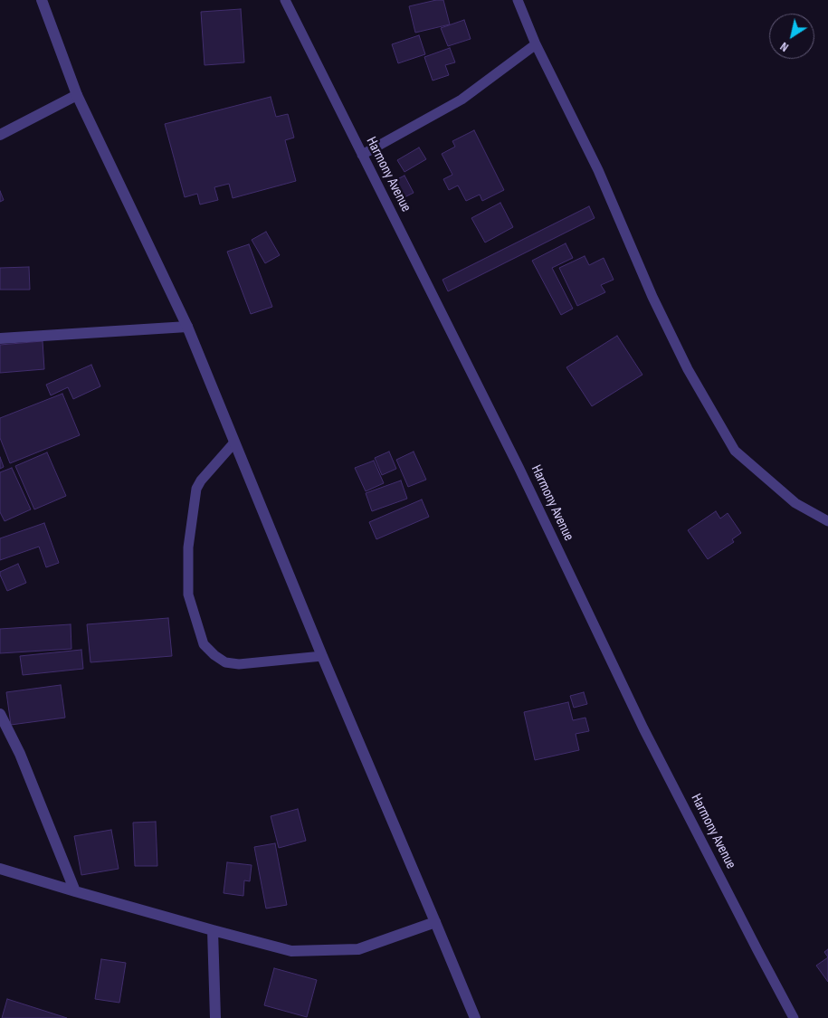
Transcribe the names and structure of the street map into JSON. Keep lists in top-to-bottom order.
{
  "streets": {
    "lane": ["Harmony Avenue"]
  },
  "north": "bottom left"
}
